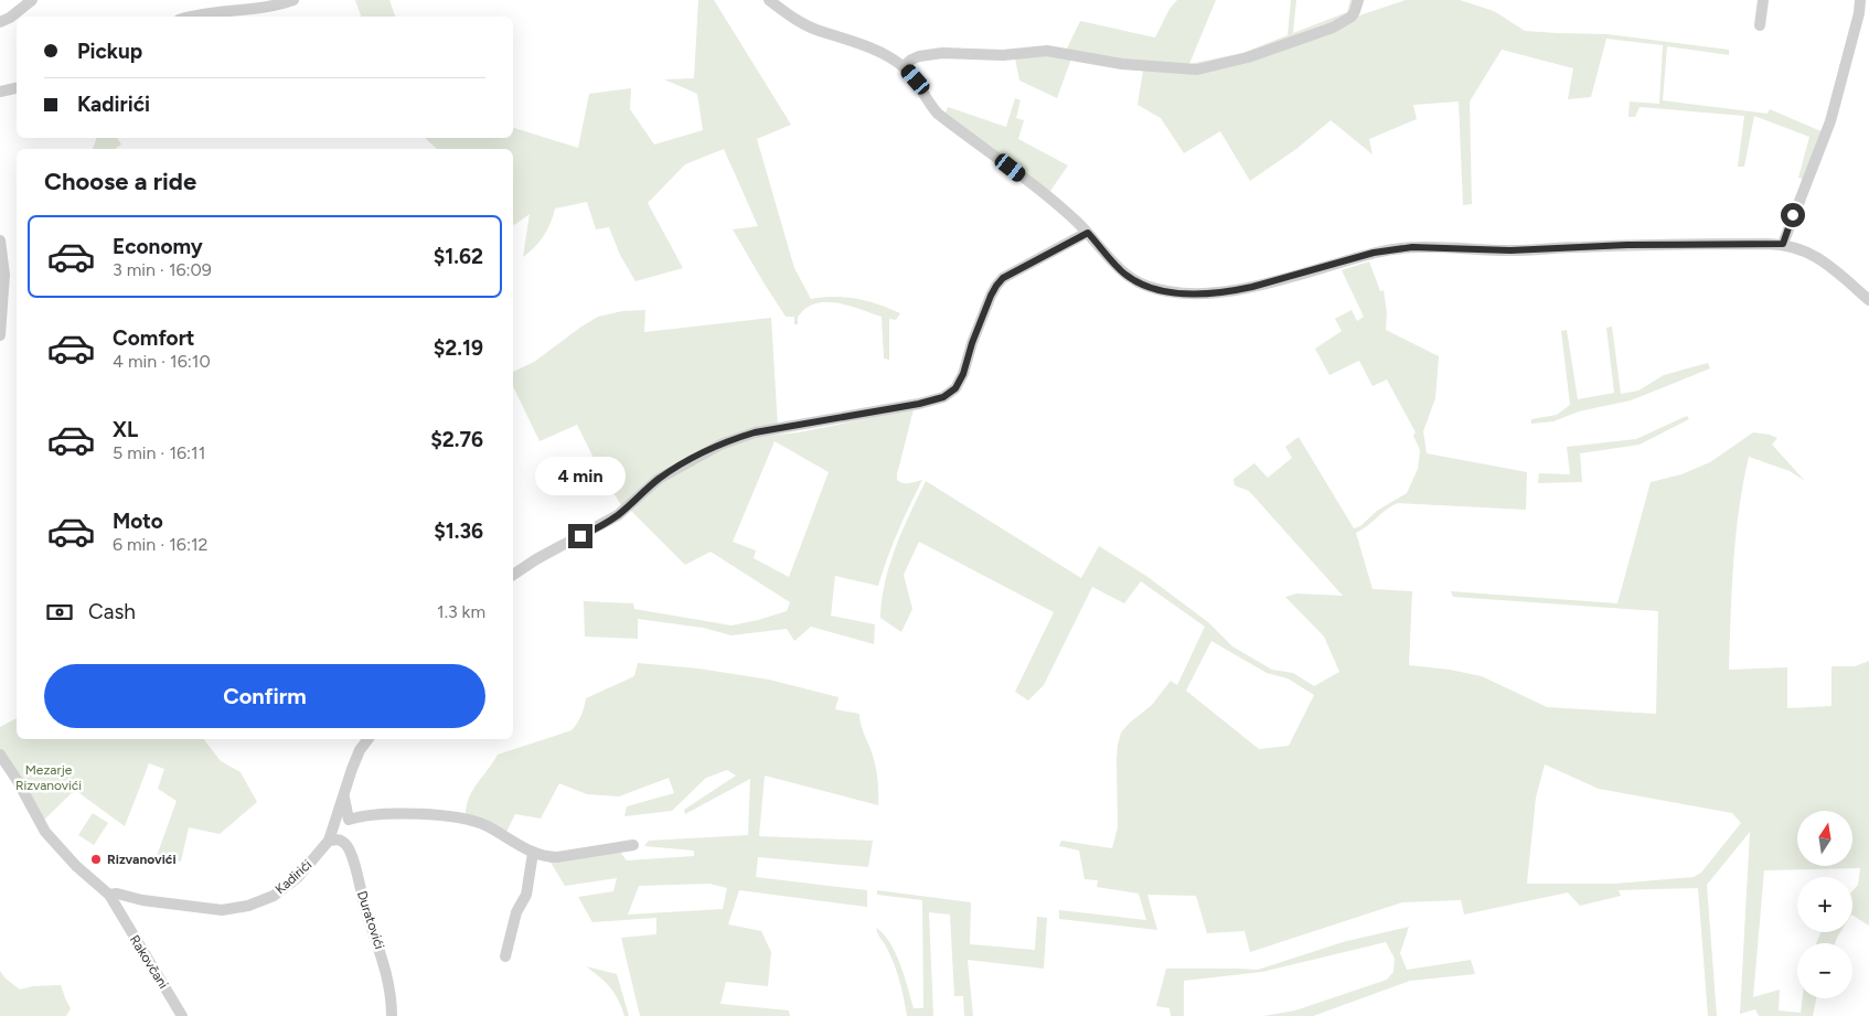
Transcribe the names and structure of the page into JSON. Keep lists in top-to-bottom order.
{
  "streets": {
    "street": ["Kadirići", "Duratovići", "Rakovčani"]
  },
  "crossings": [
    ["Kadirići", "Duratovići"],
    ["Kadirići", "Rakovčani"]
  ],
  "parks": ["Mezarje Rizvanovići"],
  "places": ["Rizvanovići"],
  "north": "top",
  "page": {
    "banner": ["Pickup", "Kadirići"],
    "heading": "Choose a ride",
    "list": [
      {
        "name": "Economy",
        "note": "3 min · 16:09",
        "value": "$1.62"
      },
      {
        "name": "Comfort",
        "note": "4 min · 16:10",
        "value": "$2.19"
      },
      {
        "name": "XL",
        "note": "5 min · 16:11",
        "value": "$2.76"
      },
      {
        "name": "Moto",
        "note": "6 min · 16:12",
        "value": "$1.36"
      }
    ],
    "bubble": "4 min",
    "pay": ["Cash", "1.3 km"],
    "buttons": "Confirm",
    "map_buttons": ["+", "−"]
  }
}
